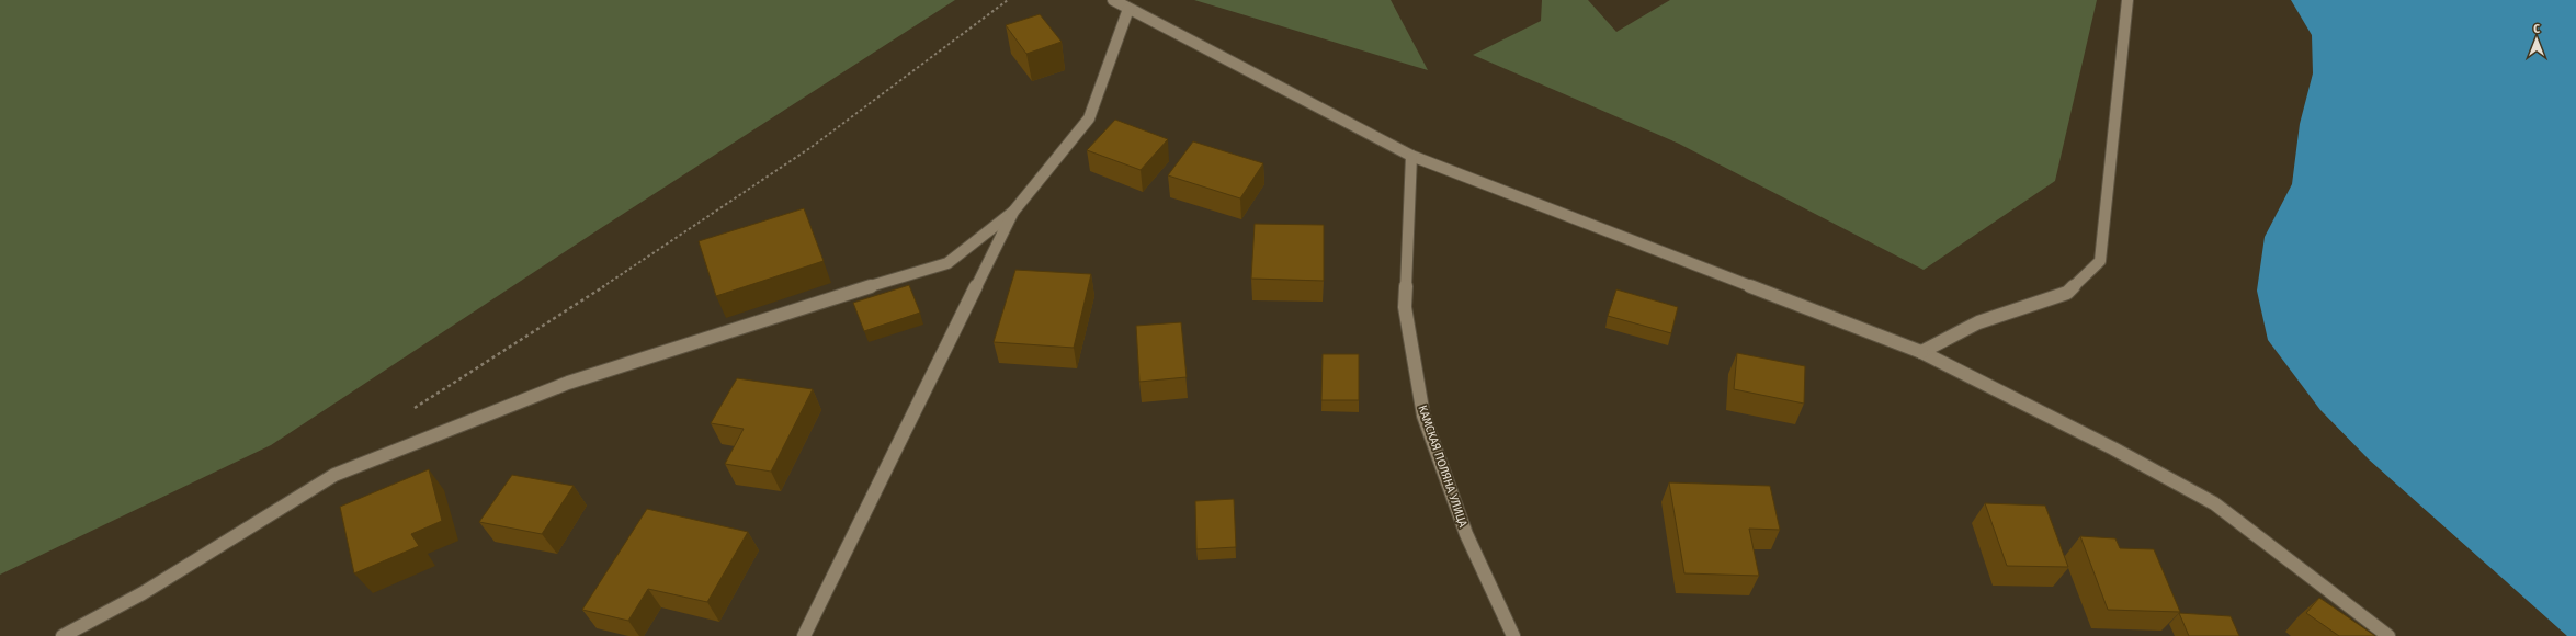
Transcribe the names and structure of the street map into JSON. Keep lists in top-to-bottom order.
{
  "streets": {
    "street": ["КАМСКАЯ ПОЛЯНА УЛИЦА"]
  },
  "north": "top"
}
